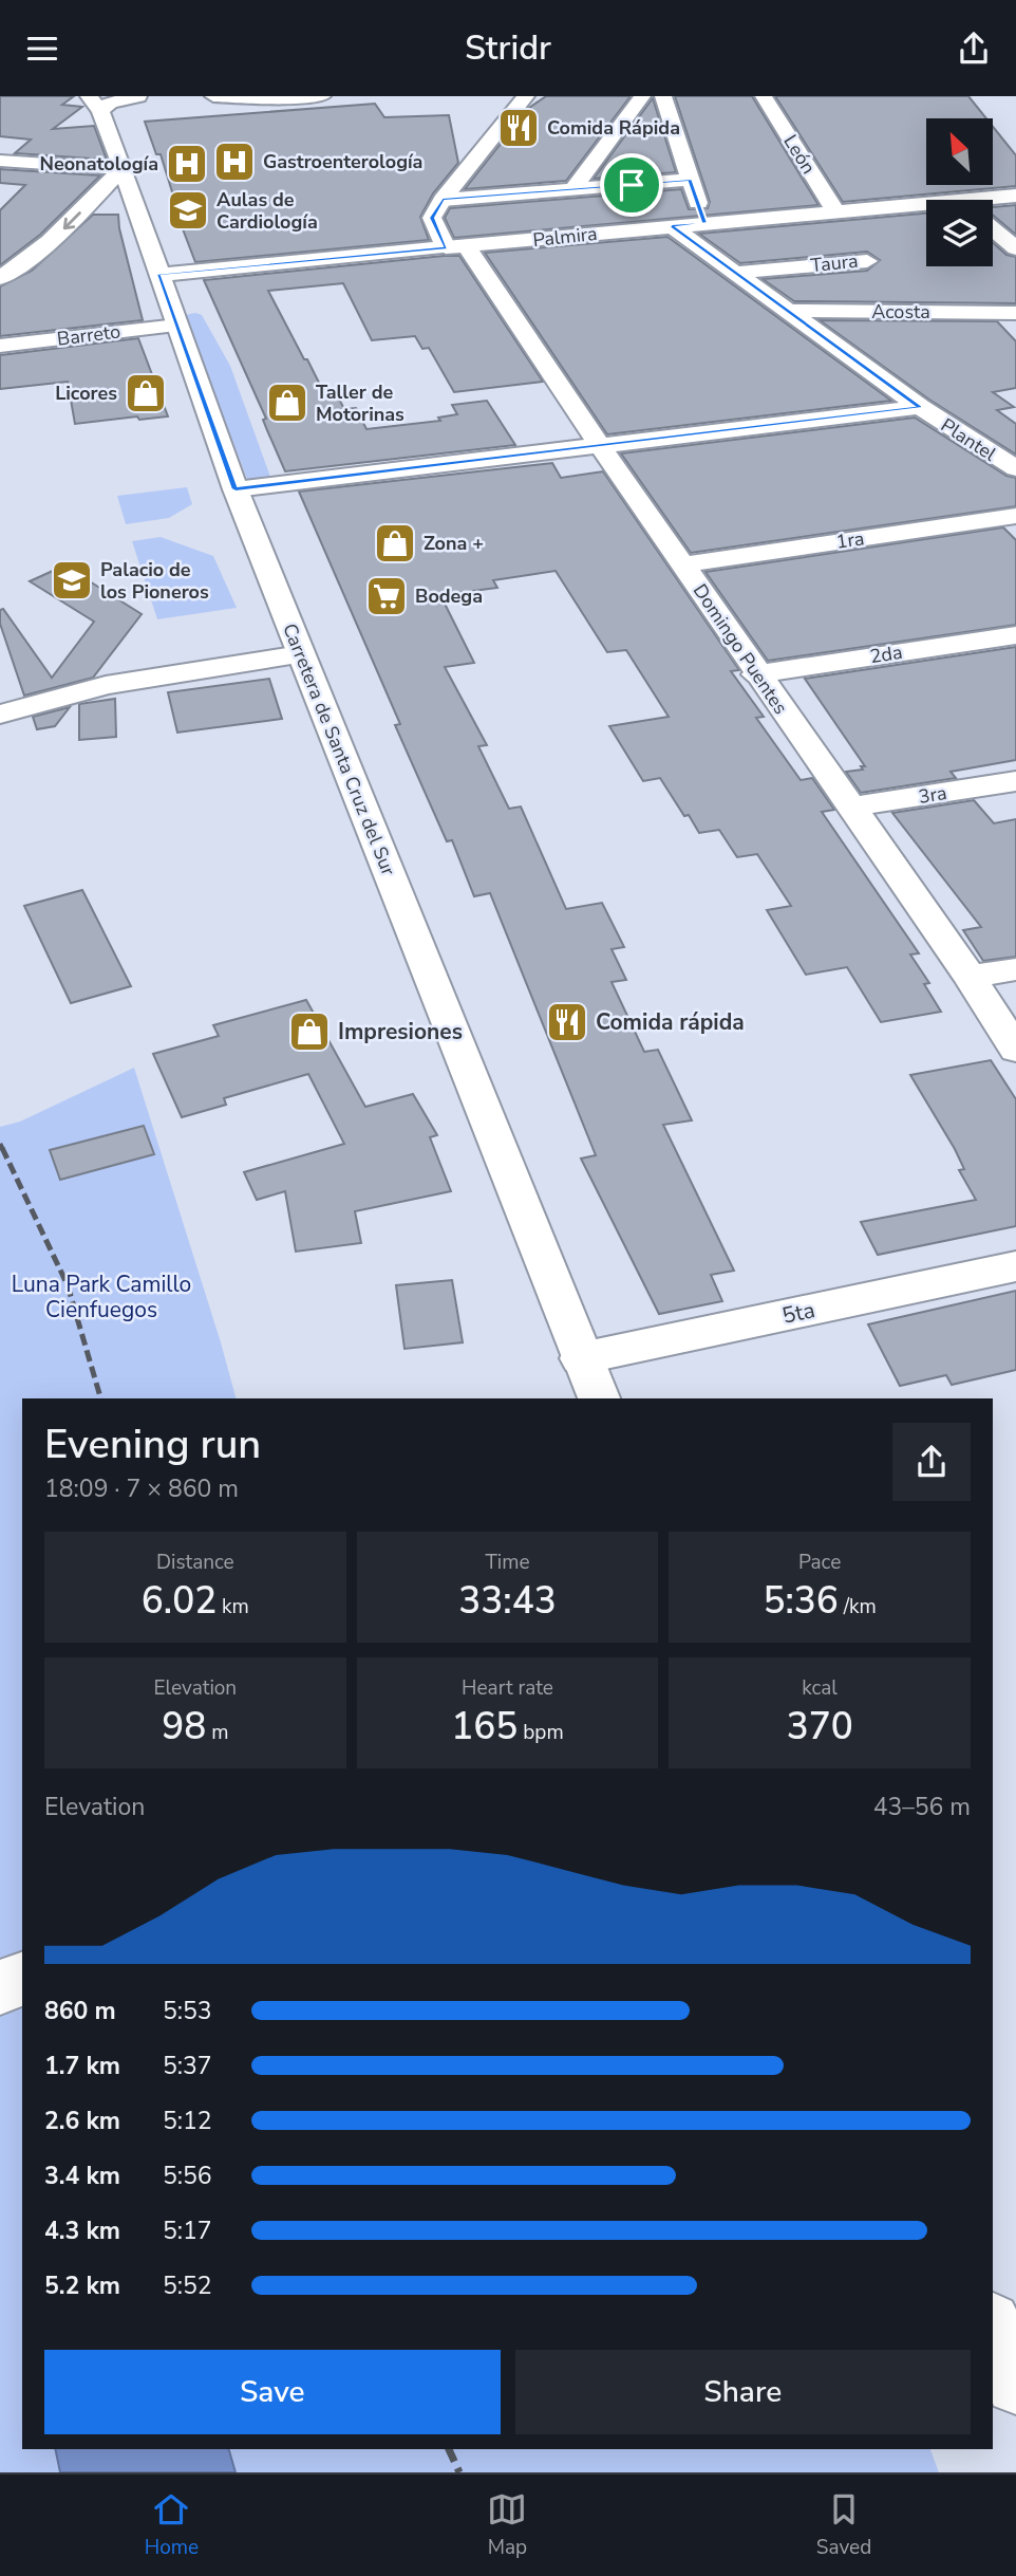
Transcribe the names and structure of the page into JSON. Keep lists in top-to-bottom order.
{
  "streets": {
    "street": [
      "León",
      "Palmira",
      "Taura",
      "Acosta",
      "Barreto",
      "Plantel",
      "1ra",
      "Domingo Puentes",
      "2da",
      "Carretera de Santa Cruz del Sur",
      "3ra",
      "5ta"
    ]
  },
  "crossings": [
    ["León", "Palmira"],
    ["León", "Taura"],
    ["Palmira", "Taura"],
    ["Palmira", "Plantel"],
    ["Palmira", "Domingo Puentes"],
    ["Palmira", "Carretera de Santa Cruz del Sur"],
    ["Taura", "Plantel"],
    ["Acosta", "Plantel"],
    ["Barreto", "Carretera de Santa Cruz del Sur"],
    ["1ra", "Domingo Puentes"],
    ["Domingo Puentes", "2da"],
    ["Domingo Puentes", "3ra"],
    ["Carretera de Santa Cruz del Sur", "5ta"]
  ],
  "parks": ["Luna Park Camillo Cienfuegos"],
  "places": {
    "restaurant": ["Comida Rápida", "Comida rápida"],
    "hospital": ["Gastroenterología", "Neonatología"],
    "school or university": ["Aulas de Cardiología", "Palacio de los Pioneros"],
    "shop": [
      "Licores",
      "Taller de Motorinas",
      "Zona +",
      "Impresiones"
    ],
    "supermarket": ["Bodega"]
  },
  "north": "top left",
  "page": {
    "header": "Stridr",
    "heading": ["Evening run", "18:09 · 7 × 860 m"],
    "stats": [
      ["Distance", "6.02 km"],
      ["Time", "33:43"],
      ["Pace", "5:36 /km"],
      ["Elevation", "98 m"],
      ["Heart rate", "165 bpm"],
      ["kcal", "370"]
    ],
    "chart": ["Elevation", "43–56 m"],
    "list": [
      {
        "name": "860 m",
        "note": "5:53"
      },
      {
        "name": "1.7 km",
        "note": "5:37"
      },
      {
        "name": "2.6 km",
        "note": "5:12"
      },
      {
        "name": "3.4 km",
        "note": "5:56"
      },
      {
        "name": "4.3 km",
        "note": "5:17"
      },
      {
        "name": "5.2 km",
        "note": "5:52"
      }
    ],
    "buttons": ["Save", "Share"],
    "tabs": ["Home", "Map", "Saved"]
  }
}
